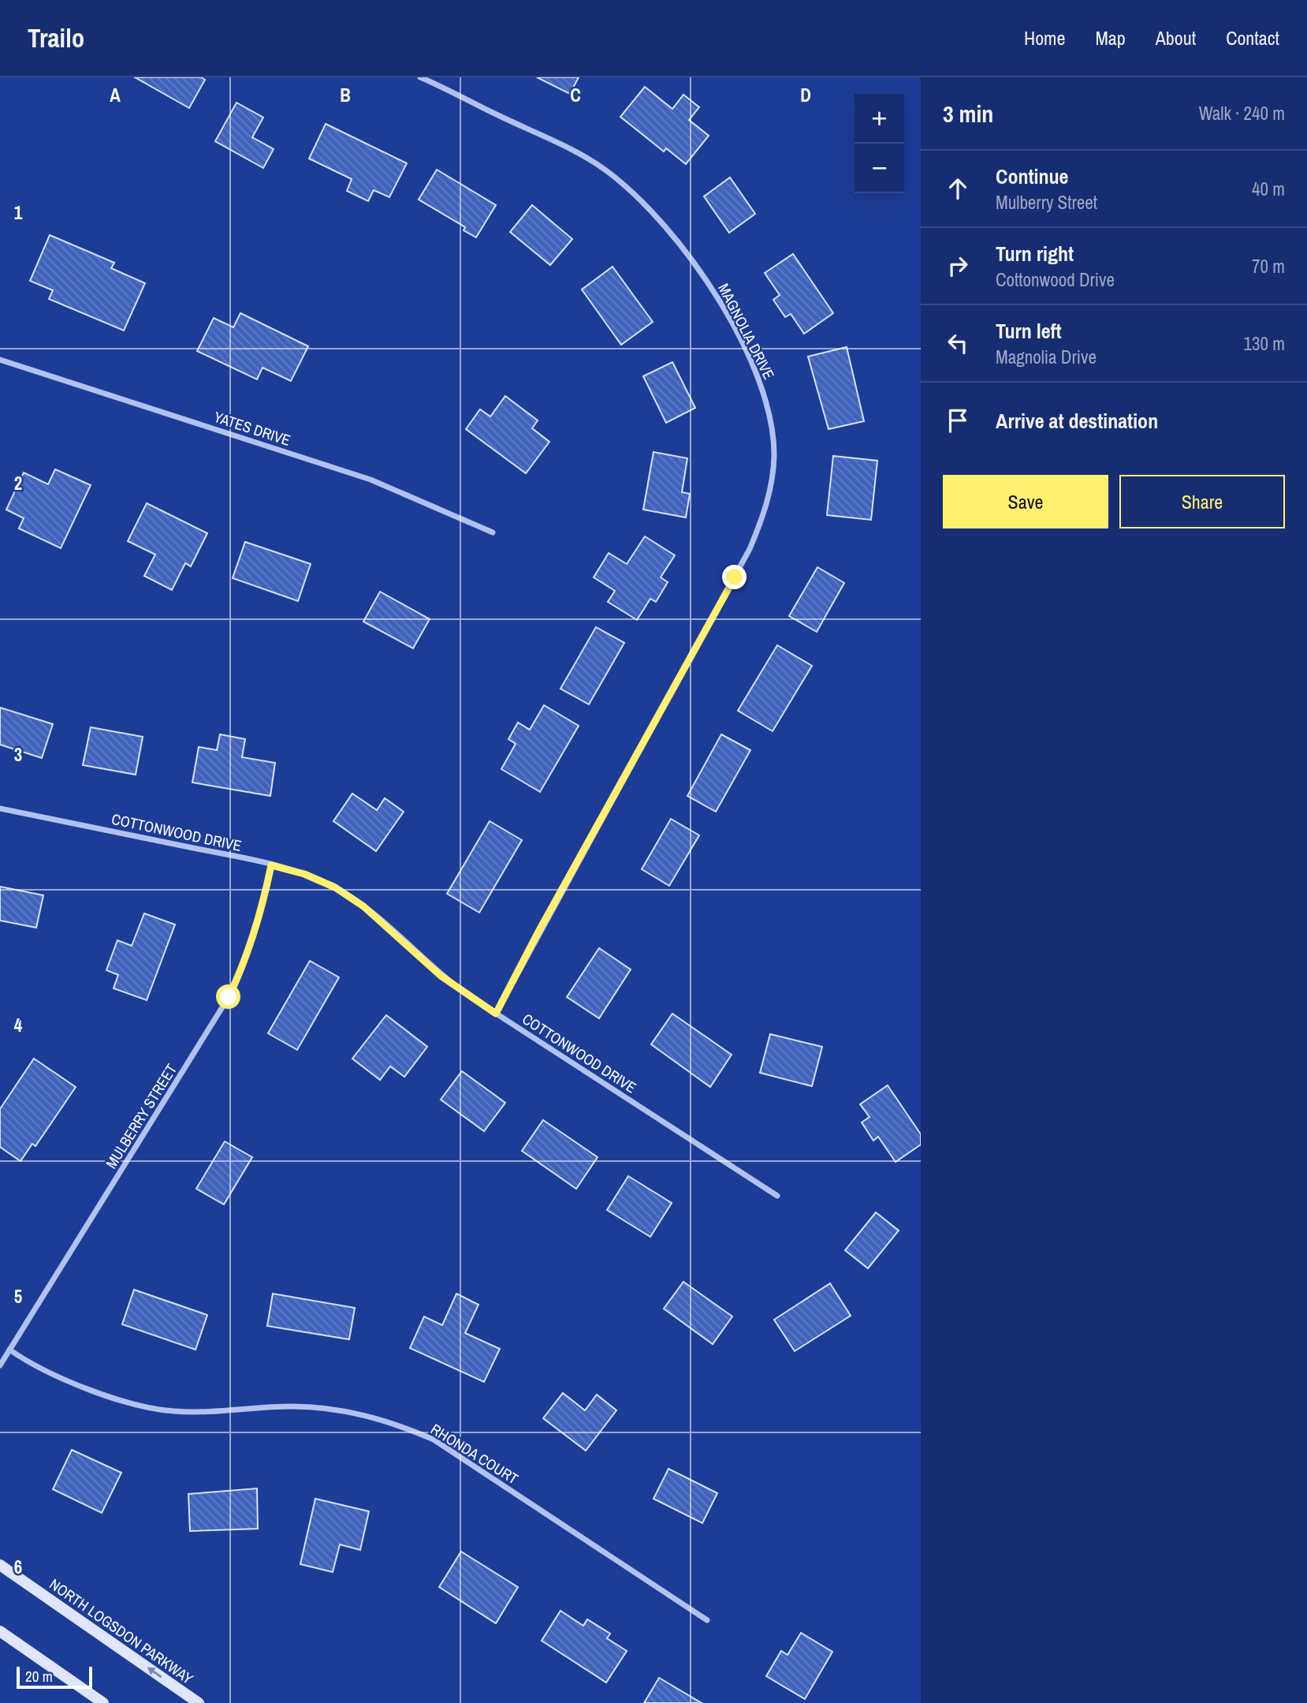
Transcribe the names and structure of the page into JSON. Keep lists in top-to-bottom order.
{
  "streets": {
    "main road": ["NORTH LOGSDON PARKWAY"],
    "street": [
      "MAGNOLIA DRIVE",
      "YATES DRIVE",
      "COTTONWOOD DRIVE",
      "MULBERRY STREET",
      "RHONDA COURT"
    ]
  },
  "crossings": [
    ["MAGNOLIA DRIVE", "COTTONWOOD DRIVE"],
    ["COTTONWOOD DRIVE", "MULBERRY STREET"],
    ["MULBERRY STREET", "RHONDA COURT"]
  ],
  "scale_bar": "20 m",
  "page": {
    "header": "Trailo",
    "nav": [
      "Home",
      "Map",
      "About",
      "Contact"
    ],
    "heading": ["3 min", "Walk · 240 m"],
    "map_buttons": ["+", "−"],
    "list": [
      ["Continue", "Mulberry Street", "40 m"],
      ["Turn right", "Cottonwood Drive", "70 m"],
      ["Turn left", "Magnolia Drive", "130 m"],
      "Arrive at destination"
    ],
    "buttons": ["Save", "Share"],
    "scale": "20 m"
  },
  "grid": {
    "columns": [
      "A",
      "B",
      "C",
      "D"
    ],
    "rows": [
      "1",
      "2",
      "3",
      "4",
      "5",
      "6"
    ]
  }
}
